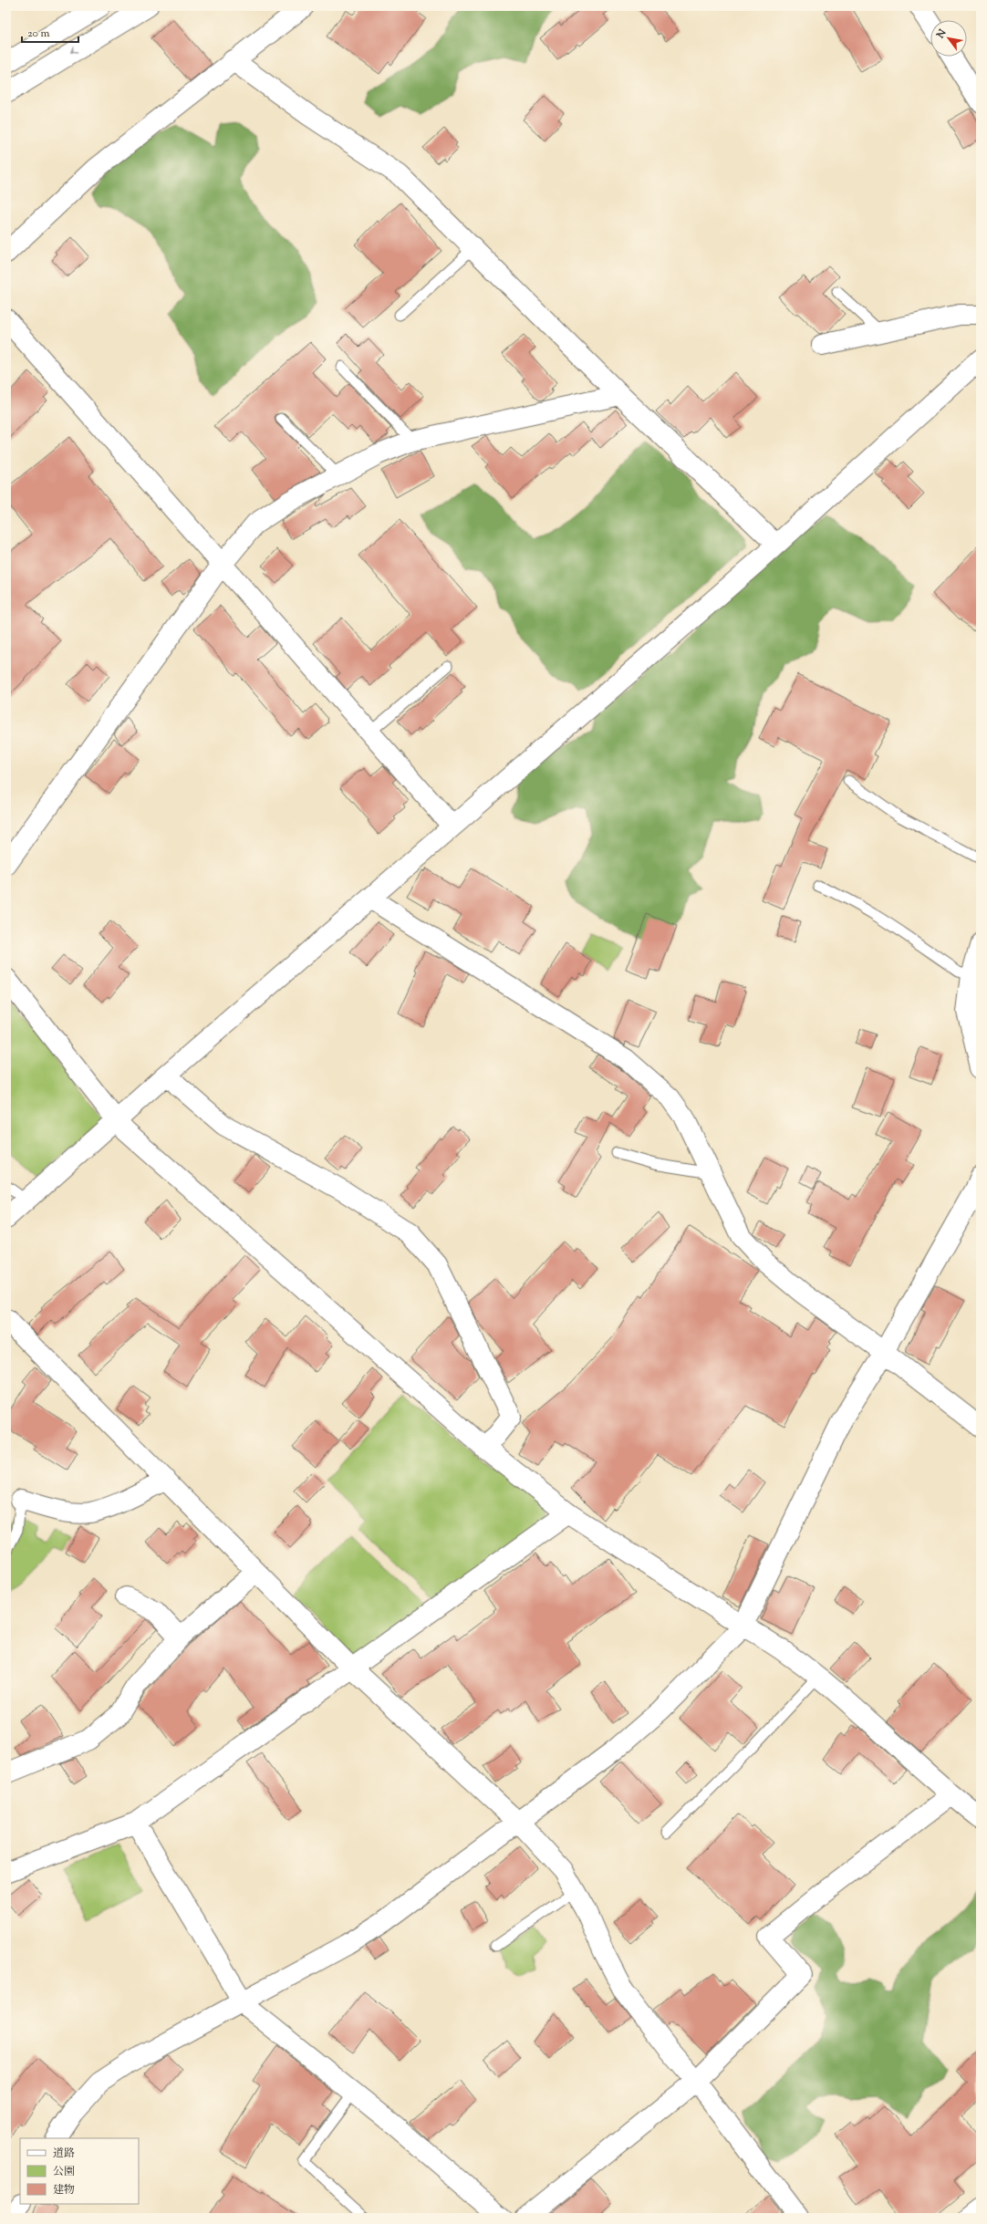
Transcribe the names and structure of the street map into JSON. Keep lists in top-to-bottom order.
{
  "legend": ["道路", "公園", "建物"],
  "scale_bar": "20 m",
  "north": "top left"
}
